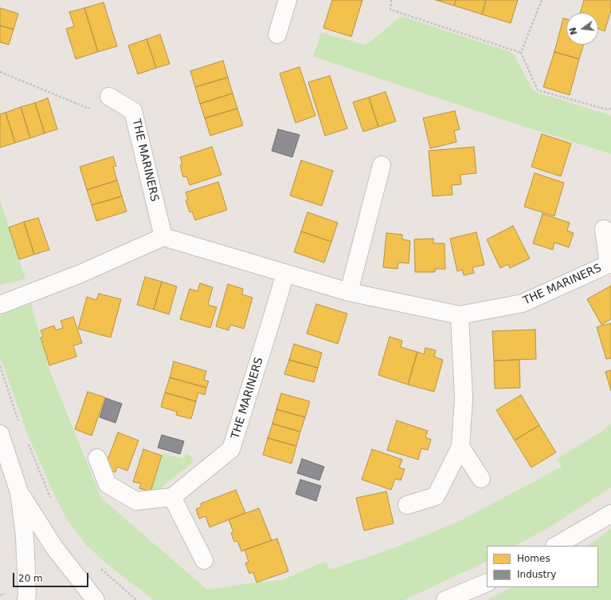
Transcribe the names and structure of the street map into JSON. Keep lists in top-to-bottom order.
{
  "streets": {
    "street": ["THE MARINERS"]
  },
  "legend": ["Homes", "Industry"],
  "scale_bar": "20 m",
  "north": "left"
}
